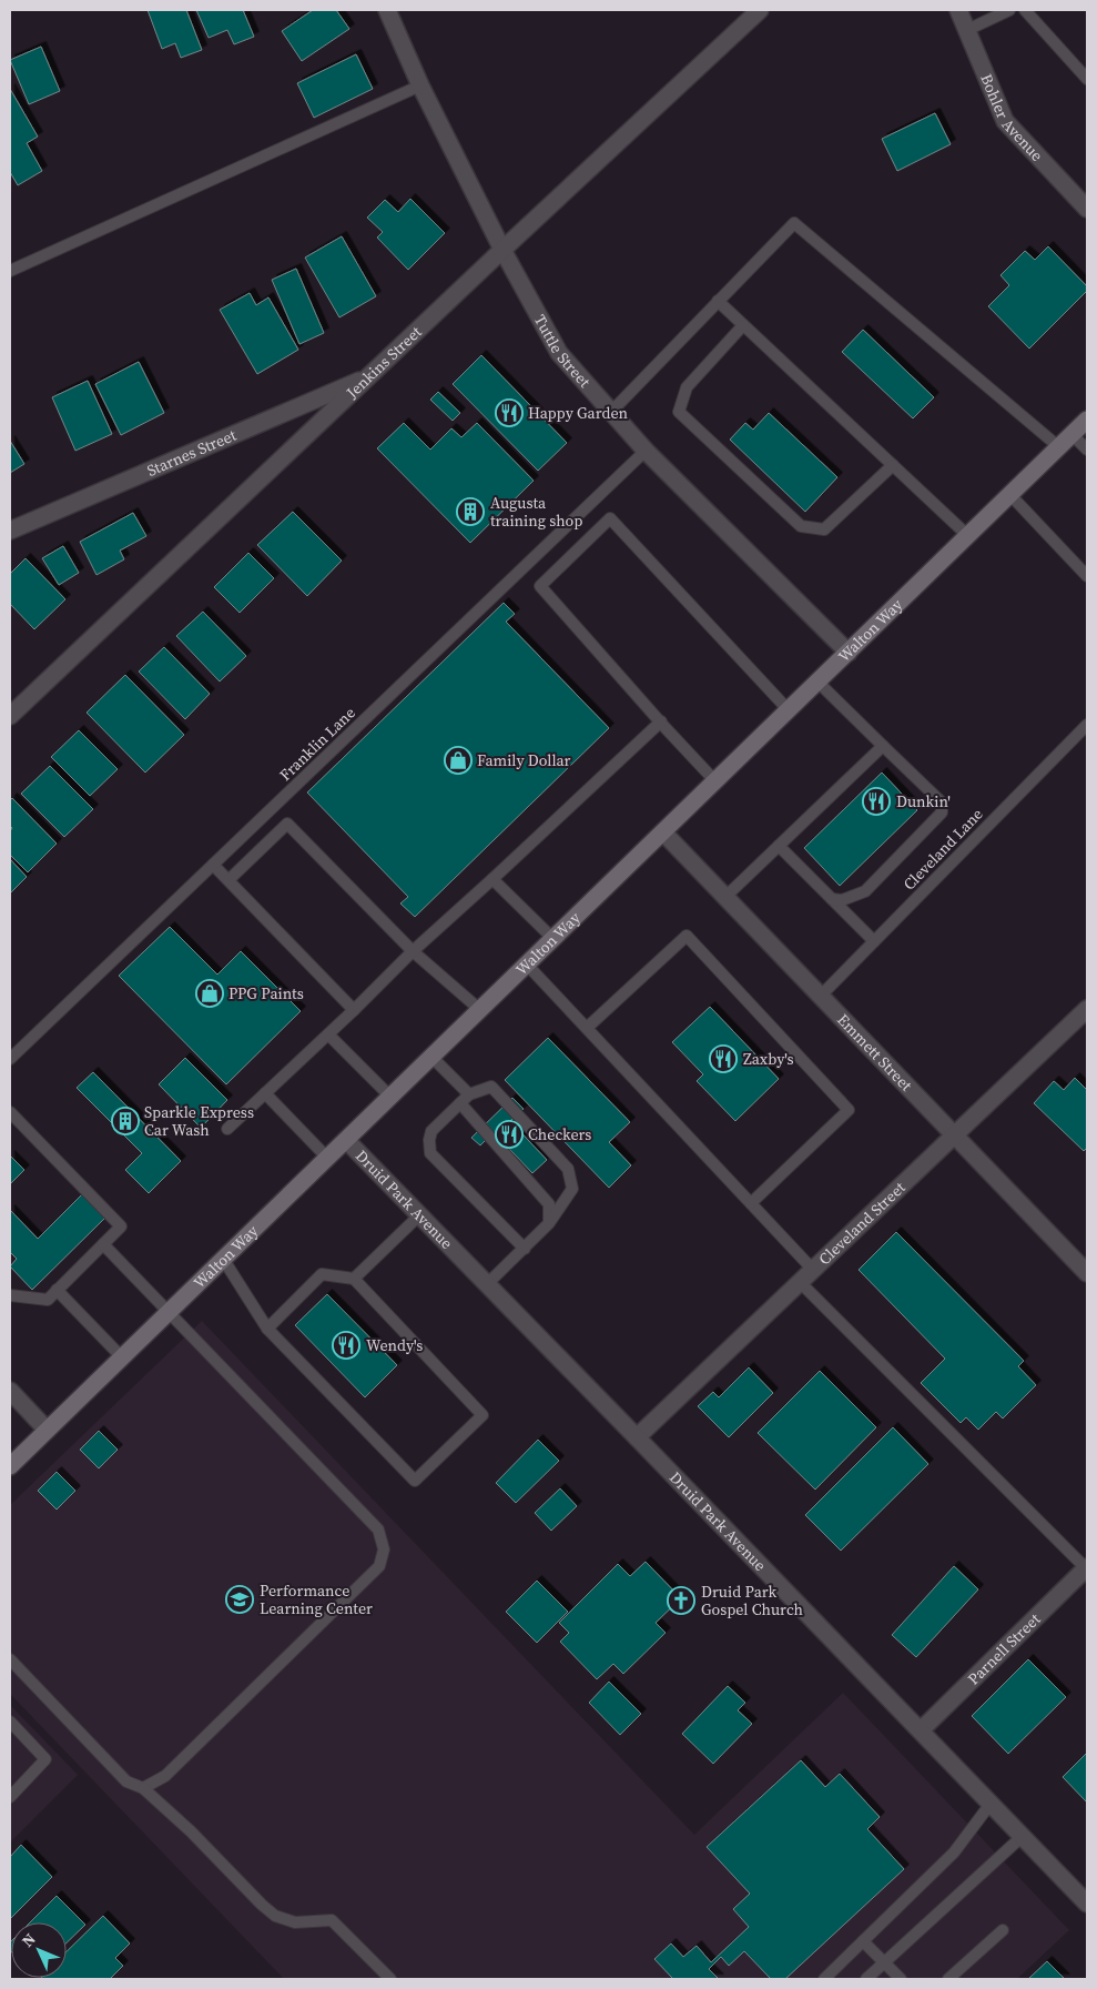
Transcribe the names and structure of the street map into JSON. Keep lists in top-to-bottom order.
{
  "streets": {
    "main road": ["Walton Way"],
    "street": [
      "Bohler Avenue",
      "Tuttle Street",
      "Jenkins Street",
      "Starnes Street",
      "Emmett Street",
      "Druid Park Avenue",
      "Cleveland Street",
      "Parnell Street"
    ],
    "lane": ["Franklin Lane", "Cleveland Lane"]
  },
  "crossings": [
    ["Tuttle Street", "Jenkins Street"],
    ["Tuttle Street", "Walton Way"],
    ["Tuttle Street", "Franklin Lane"],
    ["Jenkins Street", "Starnes Street"],
    ["Walton Way", "Emmett Street"],
    ["Walton Way", "Druid Park Avenue"],
    ["Cleveland Lane", "Emmett Street"],
    ["Emmett Street", "Cleveland Street"],
    ["Druid Park Avenue", "Cleveland Street"],
    ["Druid Park Avenue", "Parnell Street"]
  ],
  "places": {
    "restaurant": [
      "Happy Garden",
      "Dunkin'",
      "Zaxby's",
      "Checkers",
      "Wendy's"
    ],
    "building": ["Augusta training shop", "Sparkle Express Car Wash"],
    "shop": ["Family Dollar", "PPG Paints"],
    "school or university": ["Performance Learning Center"],
    "church": ["Druid Park Gospel Church"]
  },
  "north": "top left"
}
